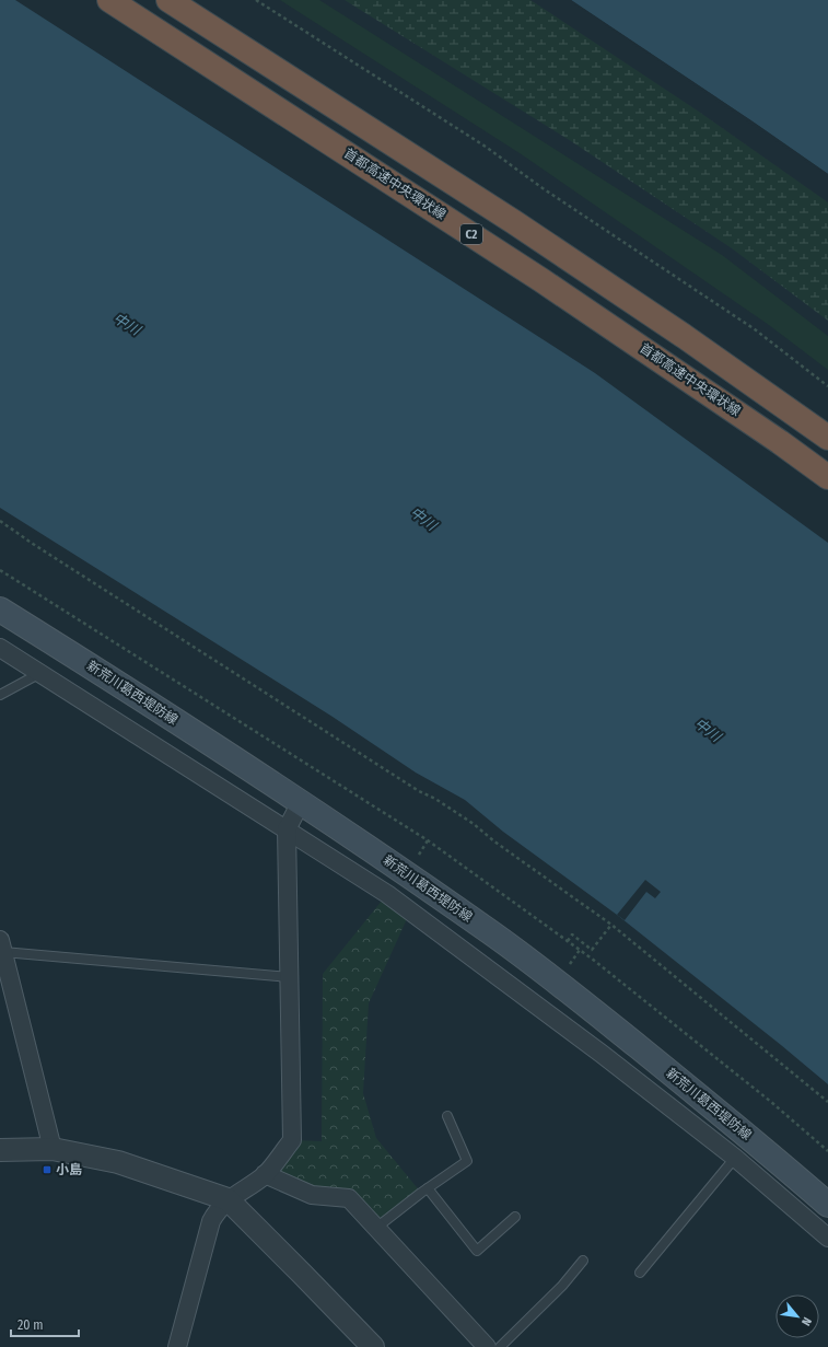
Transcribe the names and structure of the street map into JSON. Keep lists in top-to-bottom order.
{
  "streets": {
    "highway": ["首都高速中央環状線", "C2"],
    "main road": ["新荒川葛西堤防線"]
  },
  "water": ["中川"],
  "places": {
    "transit": ["小島"]
  },
  "scale_bar": "20 m",
  "north": "bottom right"
}
